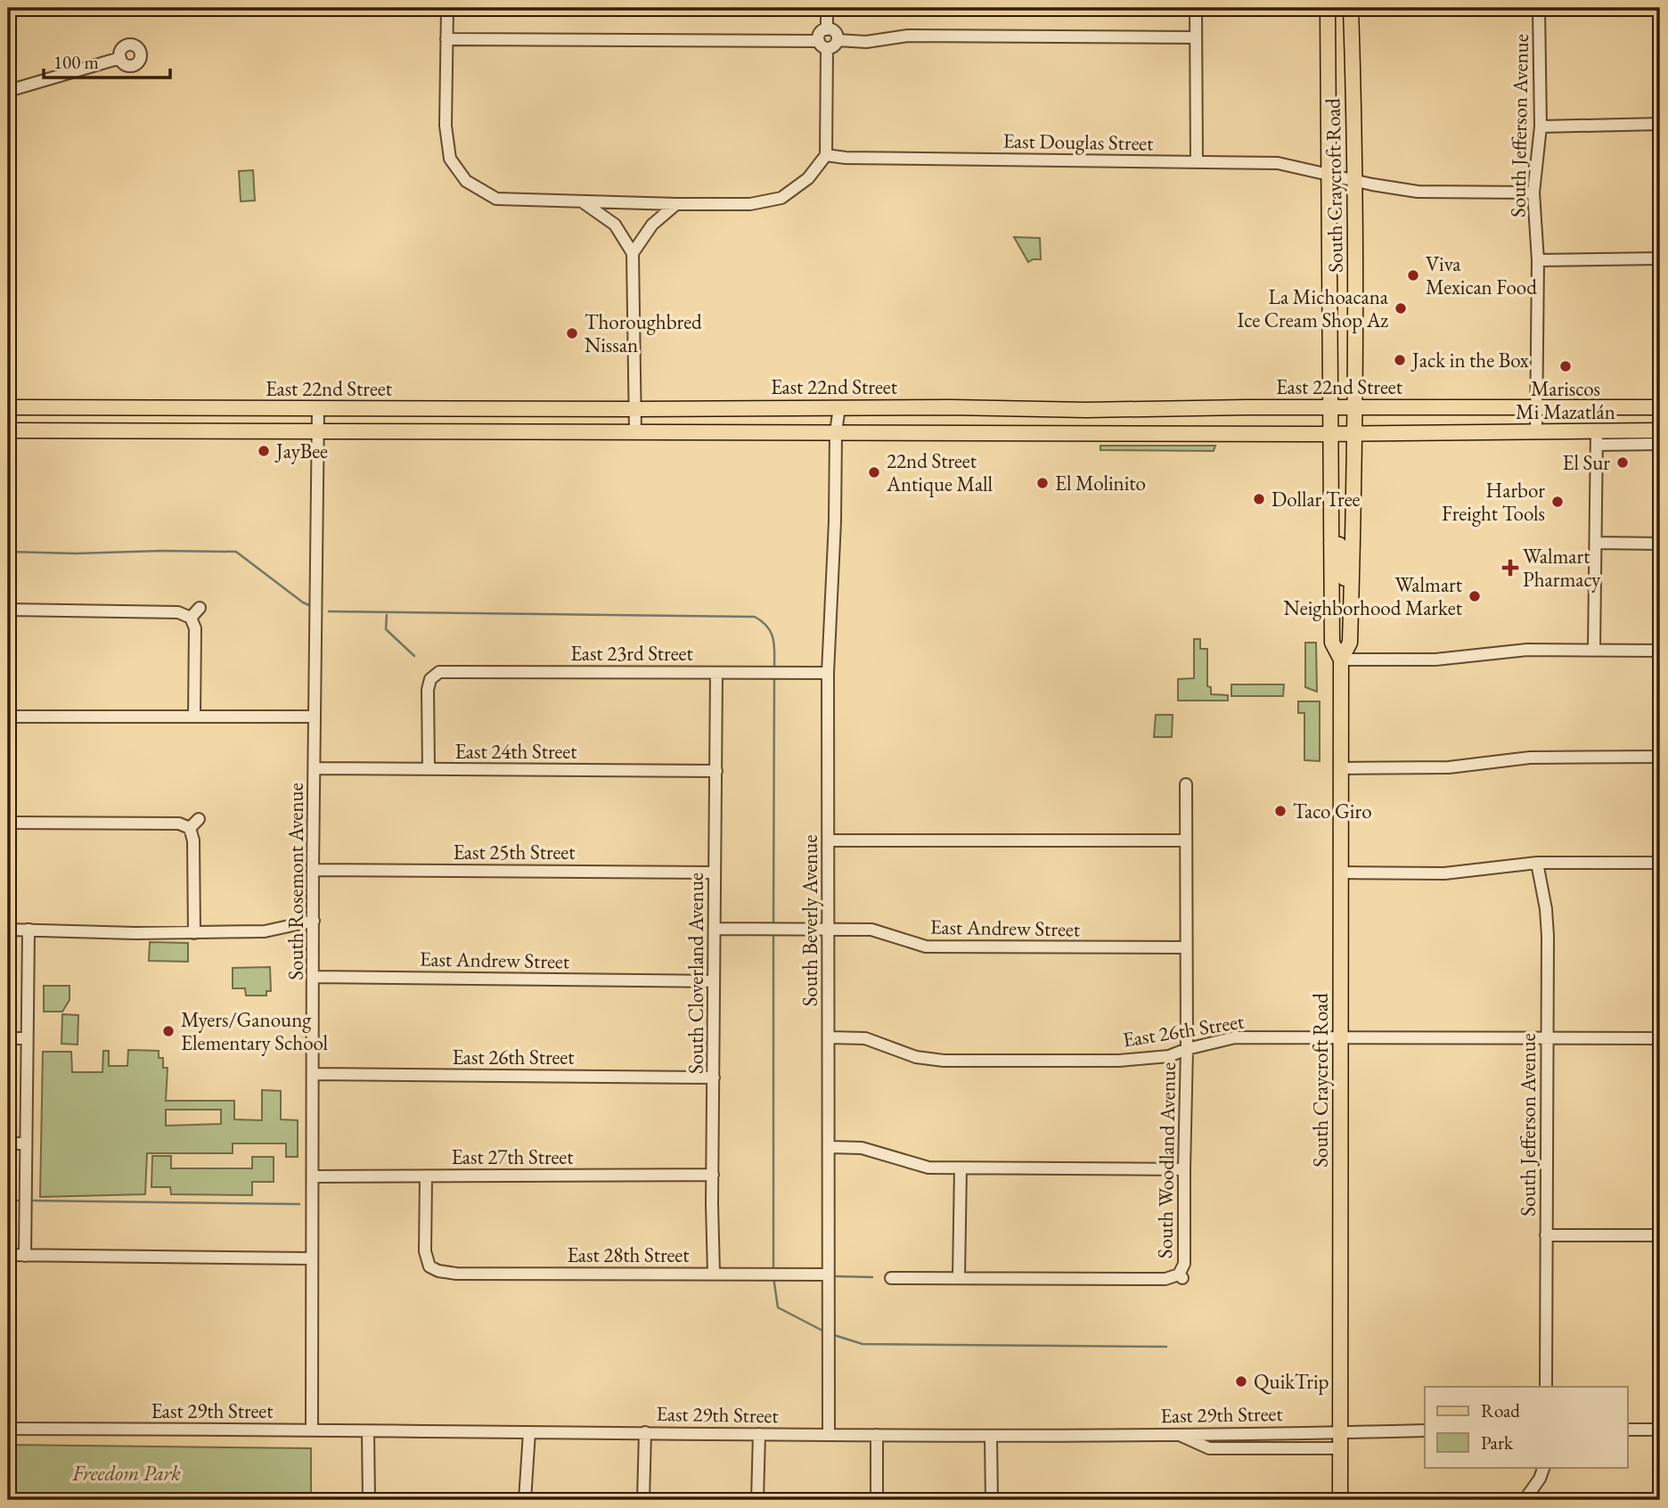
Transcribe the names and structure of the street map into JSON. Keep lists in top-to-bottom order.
{
  "streets": {
    "main road": ["South Craycroft Road", "East 22nd Street"],
    "street": [
      "South Jefferson Avenue",
      "East Douglas Street",
      "East 23rd Street",
      "East 24th Street",
      "East 25th Street",
      "South Rosemont Avenue",
      "South Beverly Avenue",
      "East Andrew Street",
      "South Cloverland Avenue",
      "East 26th Street",
      "East 27th Street",
      "South Woodland Avenue",
      "East 28th Street",
      "East 29th Street"
    ]
  },
  "crossings": [
    ["South Jefferson Avenue", "East Douglas Street"],
    ["South Jefferson Avenue", "East 22nd Street"],
    ["South Jefferson Avenue", "East 26th Street"],
    ["East Douglas Street", "South Craycroft Road"],
    ["South Craycroft Road", "East 22nd Street"],
    ["South Craycroft Road", "East 26th Street"],
    ["South Craycroft Road", "East 29th Street"],
    ["East 22nd Street", "South Rosemont Avenue"],
    ["East 22nd Street", "South Beverly Avenue"],
    ["East 23rd Street", "East 24th Street"],
    ["East 23rd Street", "South Beverly Avenue"],
    ["East 23rd Street", "South Cloverland Avenue"],
    ["East 24th Street", "South Rosemont Avenue"],
    ["East 24th Street", "South Cloverland Avenue"],
    ["East 25th Street", "South Rosemont Avenue"],
    ["East 25th Street", "South Cloverland Avenue"],
    ["South Rosemont Avenue", "East Andrew Street"],
    ["South Rosemont Avenue", "East 26th Street"],
    ["South Rosemont Avenue", "East 27th Street"],
    ["South Rosemont Avenue", "East 29th Street"],
    ["South Beverly Avenue", "East Andrew Street"],
    ["South Beverly Avenue", "East 26th Street"],
    ["South Beverly Avenue", "East 28th Street"],
    ["South Beverly Avenue", "East 29th Street"],
    ["East Andrew Street", "South Cloverland Avenue"],
    ["East Andrew Street", "South Woodland Avenue"],
    ["South Cloverland Avenue", "East 26th Street"],
    ["South Cloverland Avenue", "East 27th Street"],
    ["South Cloverland Avenue", "East 28th Street"],
    ["East 26th Street", "South Woodland Avenue"],
    ["East 27th Street", "East 28th Street"]
  ],
  "parks": ["Freedom Park"],
  "places": {
    "other": [
      "Viva Mexican Food",
      "La Michoacana Ice Cream Shop Az",
      "Thoroughbred Nissan",
      "Jack in the Box",
      "Mariscos Mi Mazatlán",
      "JayBee",
      "El Sur",
      "22nd Street Antique Mall",
      "El Molinito",
      "Dollar Tree",
      "Harbor Freight Tools",
      "Walmart Neighborhood Market",
      "Taco Giro",
      "Myers/Ganoung Elementary School",
      "QuikTrip"
    ],
    "health": ["Walmart Pharmacy"]
  },
  "legend": ["Road", "Park"],
  "scale_bar": "100 m"
}
